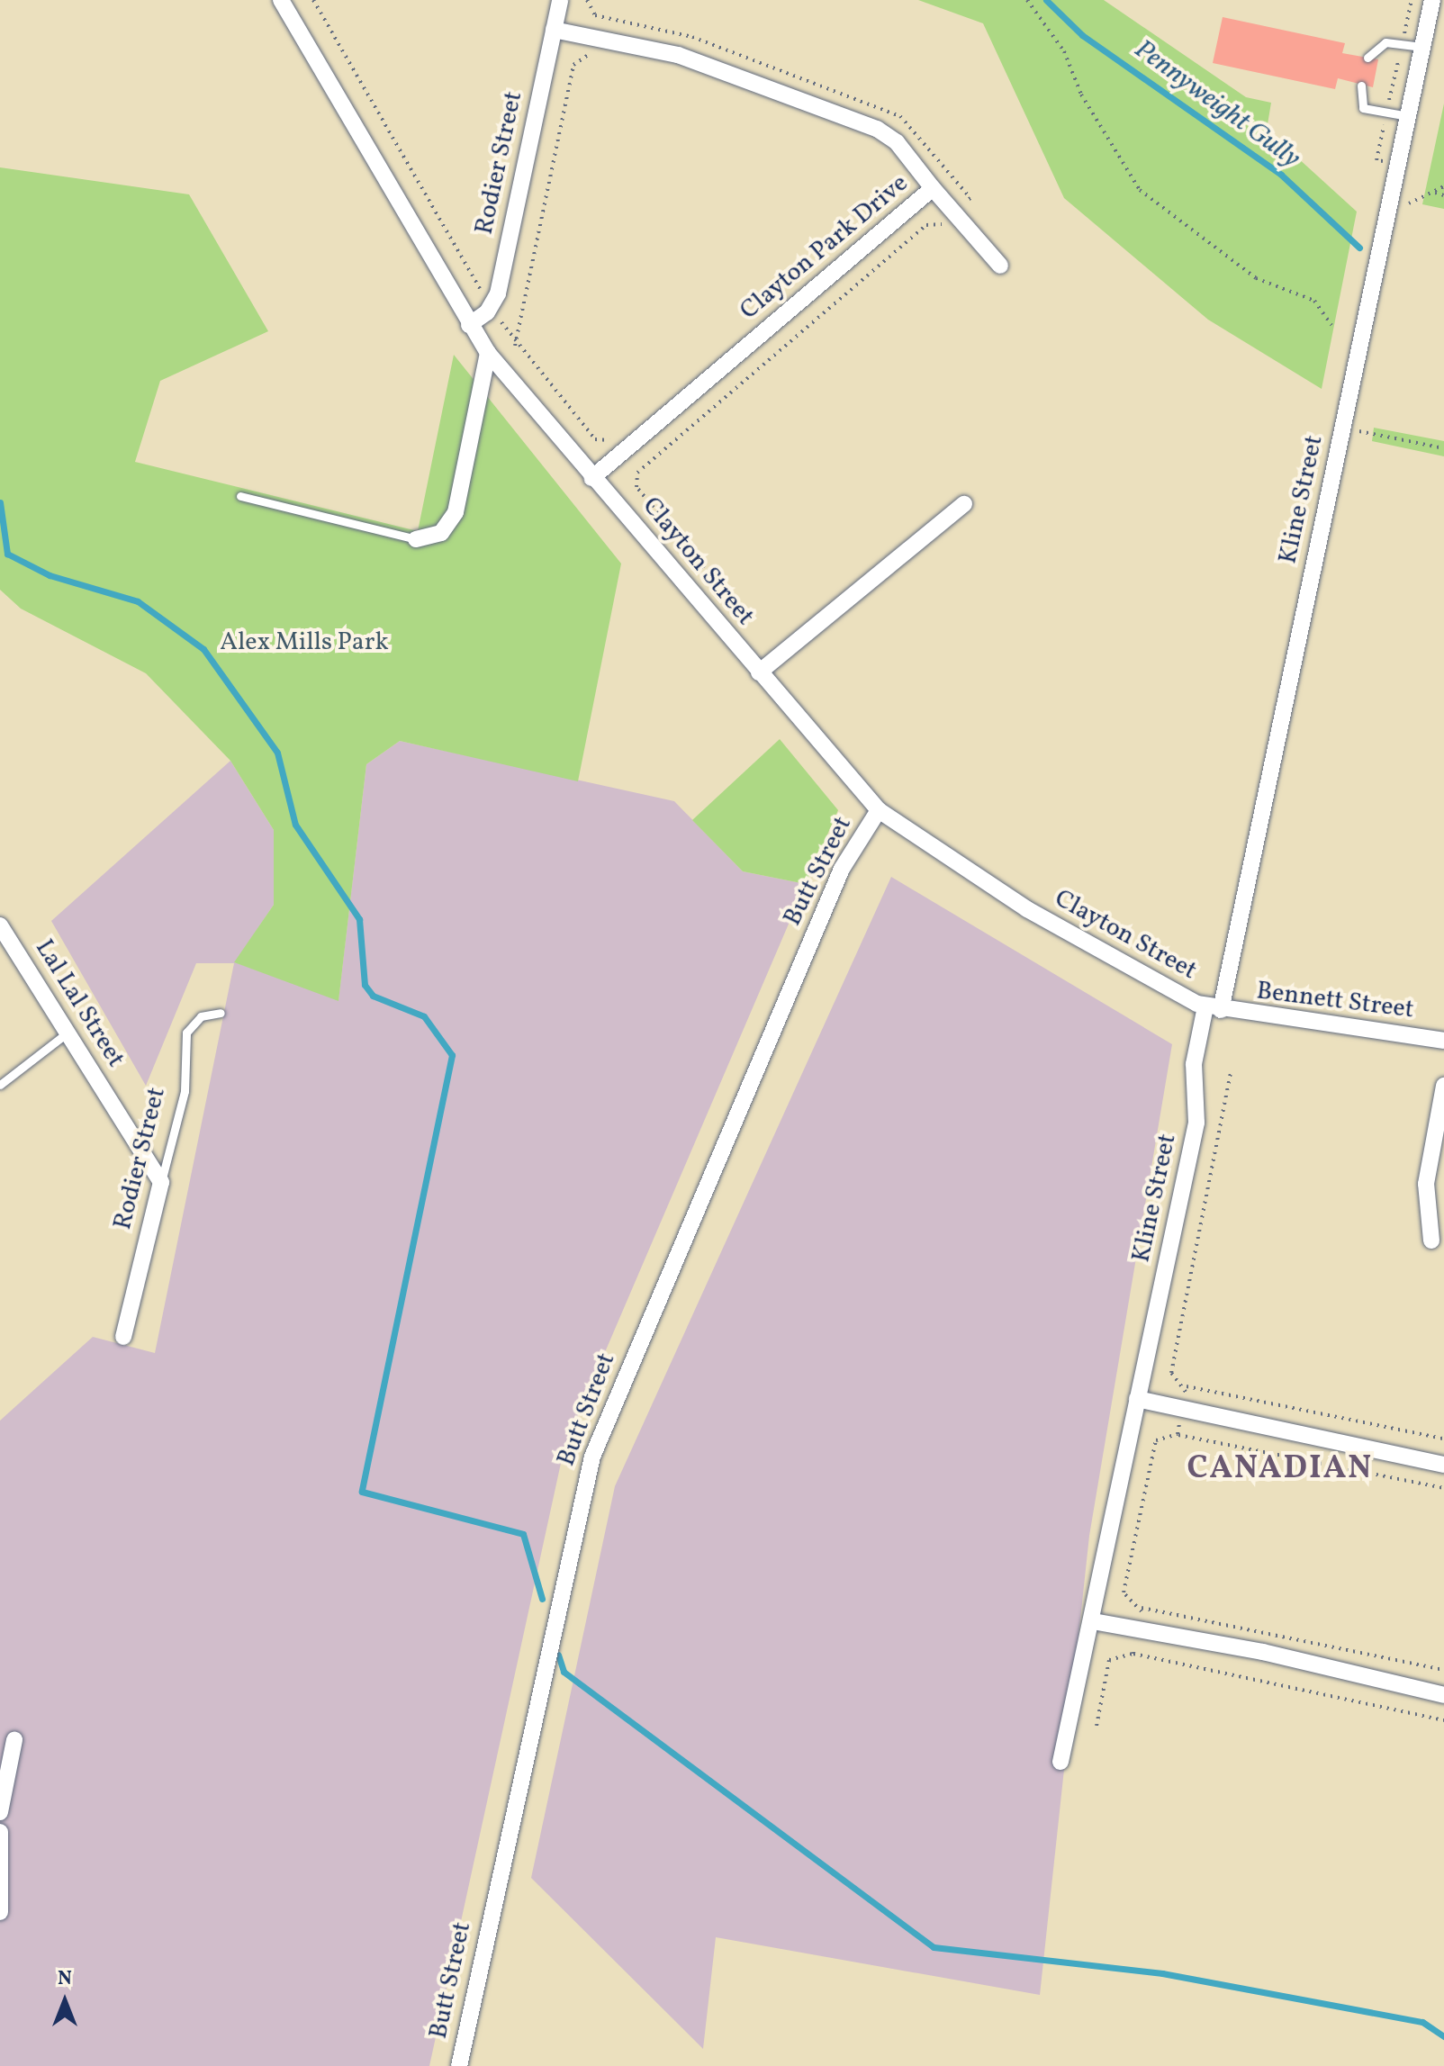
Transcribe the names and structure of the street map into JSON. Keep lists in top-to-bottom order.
{
  "streets": {
    "street": [
      "Rodier Street",
      "Clayton Park Drive",
      "Kline Street",
      "Clayton Street",
      "Butt Street",
      "Bennett Street",
      "Lal Lal Street"
    ]
  },
  "crossings": [
    ["Rodier Street", "Clayton Park Drive"],
    ["Rodier Street", "Lal Lal Street"],
    ["Clayton Park Drive", "Clayton Street"],
    ["Kline Street", "Clayton Street"],
    ["Kline Street", "Bennett Street"],
    ["Clayton Street", "Butt Street"],
    ["Clayton Street", "Bennett Street"]
  ],
  "districts": ["CANADIAN"],
  "water": ["Pennyweight Gully"],
  "parks": ["Alex Mills Park"],
  "north": "top"
}
